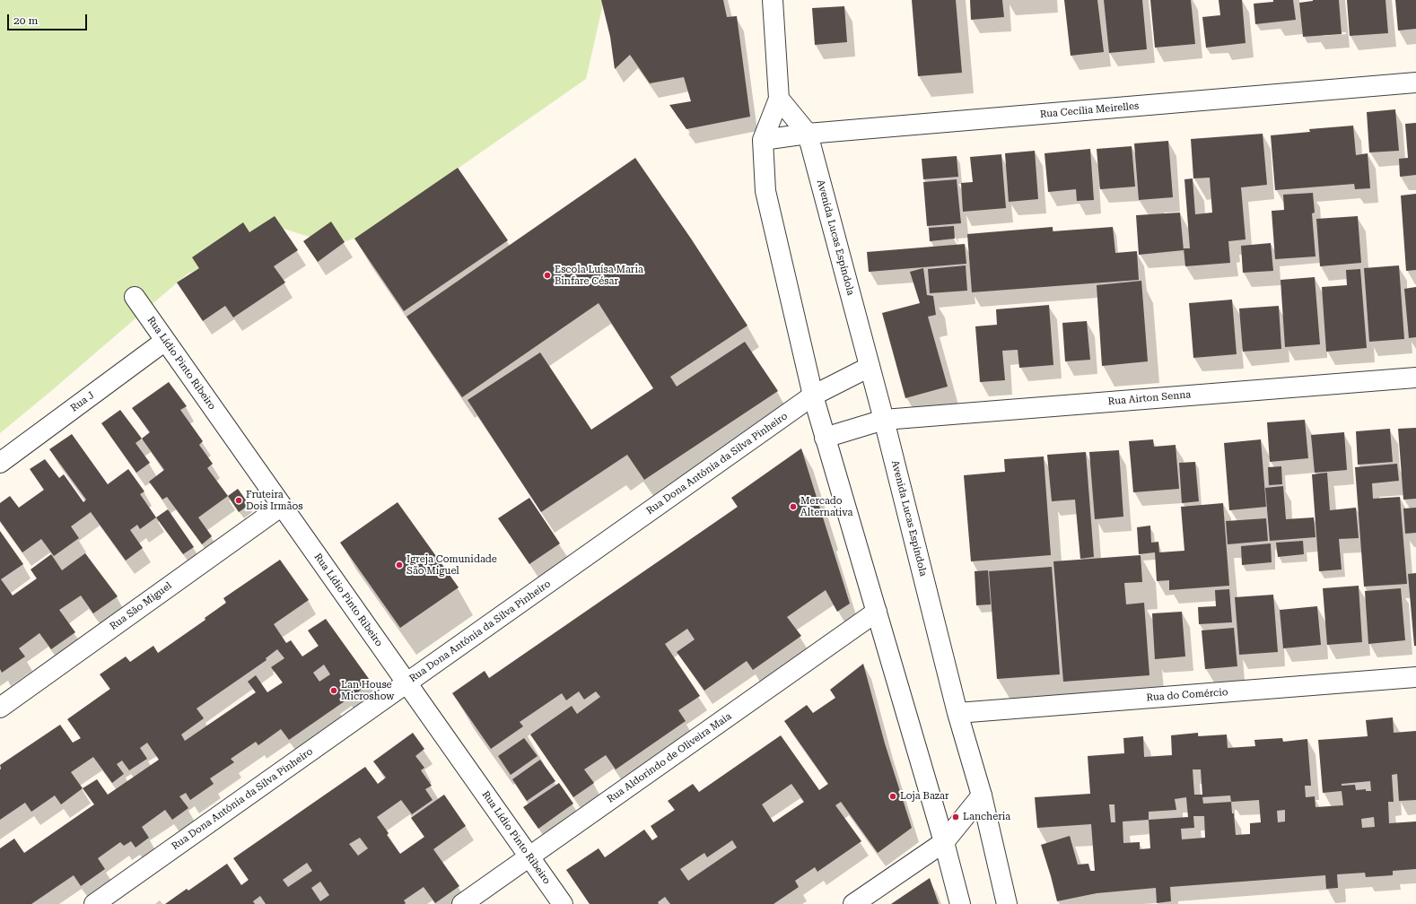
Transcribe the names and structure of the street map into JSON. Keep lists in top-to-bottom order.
{
  "streets": {
    "street": [
      "Rua Cecília Meirelles",
      "Avenida Lucas Espíndola",
      "Rua Lídio Pinto Ribeiro",
      "Rua Airton Senna",
      "Rua J",
      "Rua Dona Antônia da Silva Pinheiro",
      "Rua São Miguel",
      "Rua do Comércio",
      "Rua Aldorindo de Oliveira Maia"
    ]
  },
  "crossings": [
    ["Rua Cecília Meirelles", "Avenida Lucas Espíndola"],
    ["Avenida Lucas Espíndola", "Rua Airton Senna"],
    ["Avenida Lucas Espíndola", "Rua Dona Antônia da Silva Pinheiro"],
    ["Avenida Lucas Espíndola", "Rua do Comércio"],
    ["Rua Lídio Pinto Ribeiro", "Rua J"],
    ["Rua Lídio Pinto Ribeiro", "Rua Dona Antônia da Silva Pinheiro"],
    ["Rua Lídio Pinto Ribeiro", "Rua São Miguel"],
    ["Rua Lídio Pinto Ribeiro", "Rua Aldorindo de Oliveira Maia"]
  ],
  "places": [
    "Escola Luísa Maria Binfare César",
    "Fruteira Dois Irmãos",
    "Mercado Alternativa",
    "Igreja Comunidade São Miguel",
    "Lan House Microshow",
    "Loja Bazar",
    "Lancheria"
  ],
  "scale_bar": "20 m"
}
